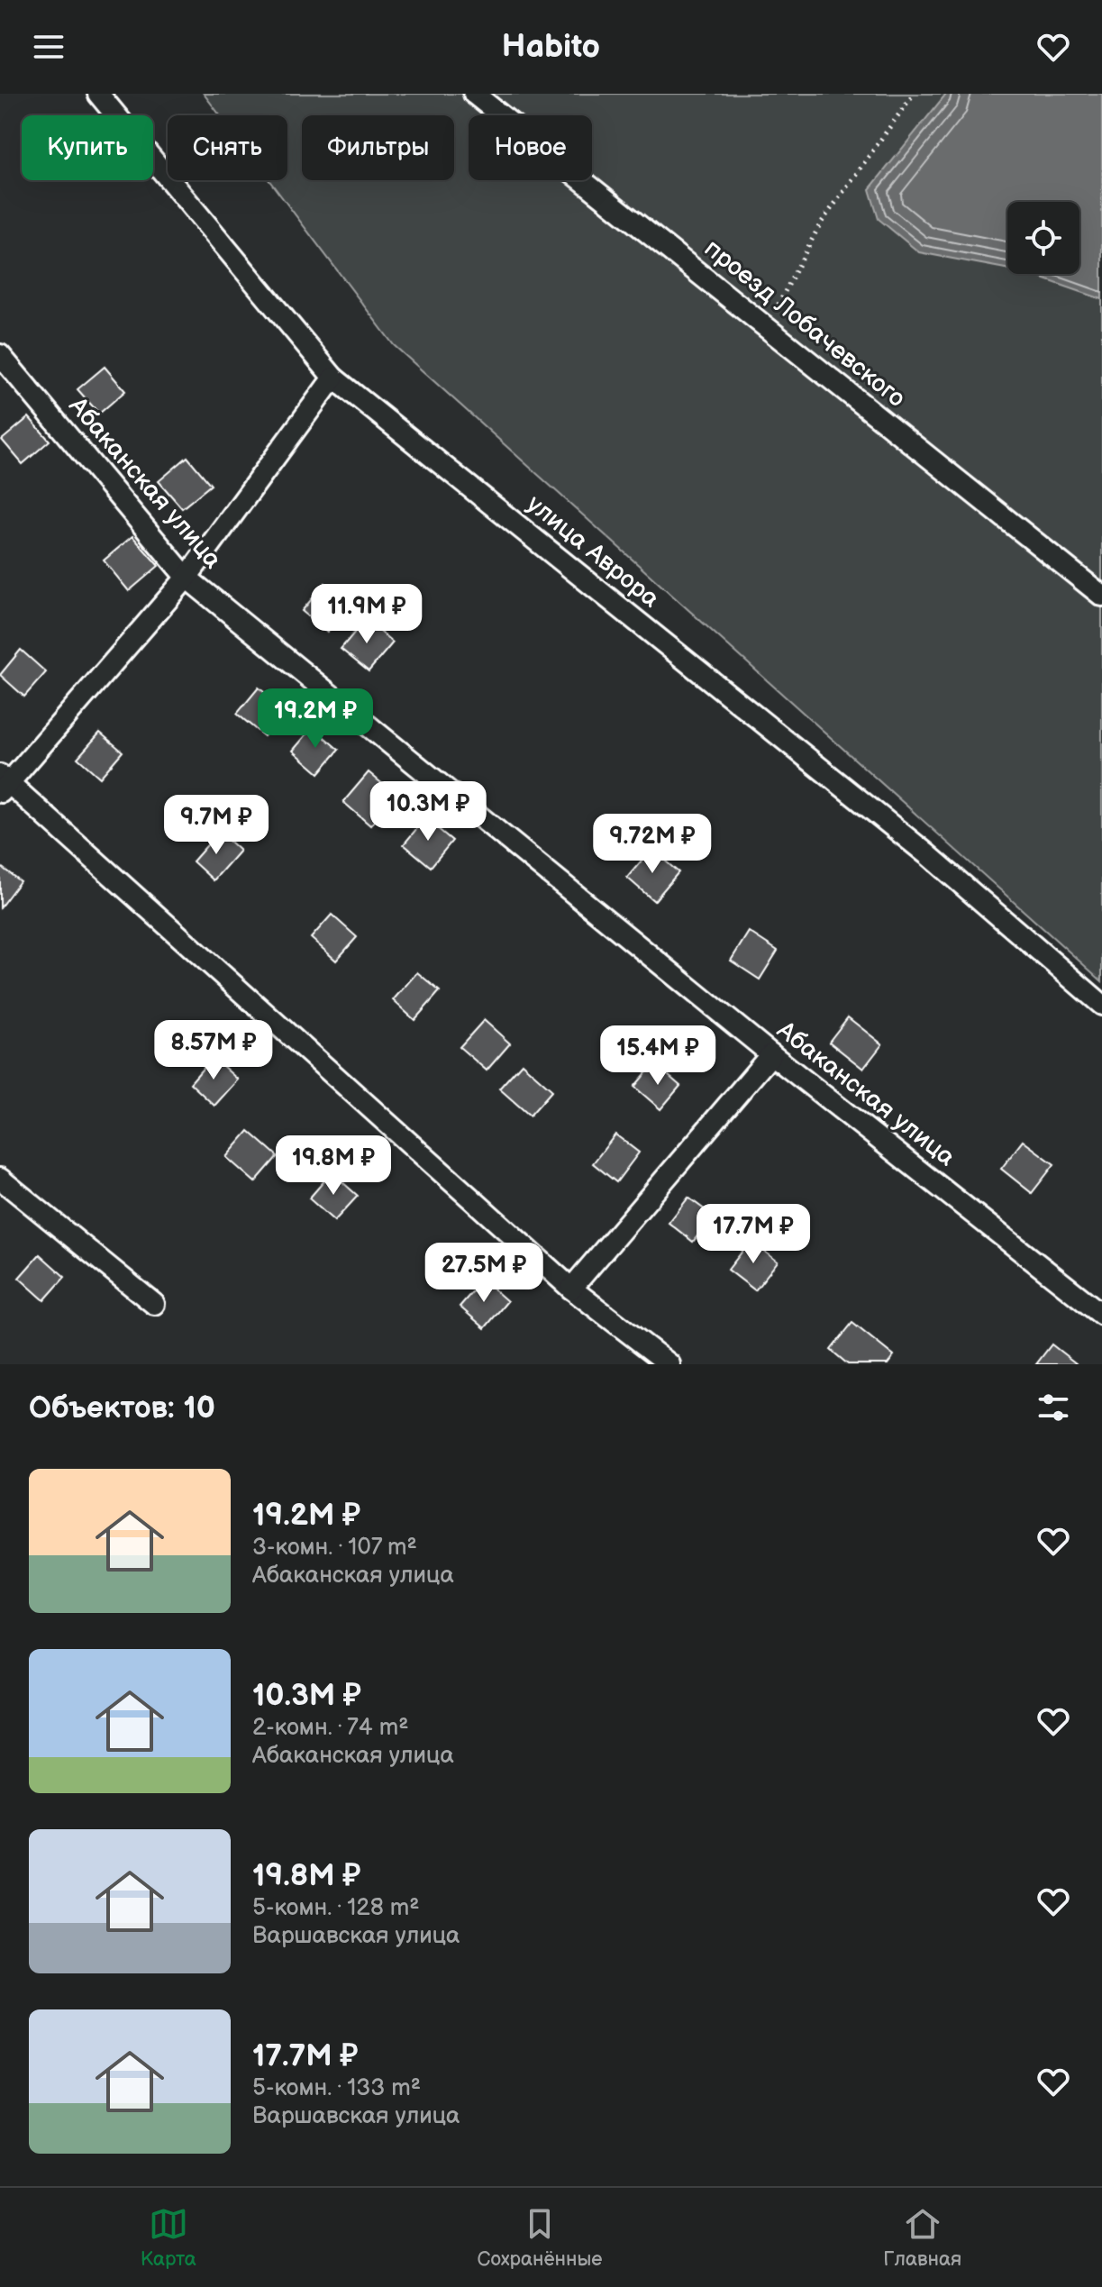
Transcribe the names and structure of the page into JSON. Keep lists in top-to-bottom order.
{
  "streets": {
    "street": ["проезд Лобачевского", "Абаканская улица", "улица Аврора"]
  },
  "page": {
    "header": "Habito",
    "chip": [
      "Купить",
      "Снять",
      "Фильтры",
      "Новое"
    ],
    "price": [
      "11.9M ₽",
      "19.2M ₽",
      "10.3M ₽",
      "9.7M ₽",
      "9.72M ₽",
      "8.57M ₽",
      "15.4M ₽",
      "19.8M ₽",
      "17.7M ₽",
      "27.5M ₽"
    ],
    "heading": "Объектов: 10",
    "list": [
      {
        "name": "19.2M ₽",
        "note": "3-комн. · 107 m² · Абаканская улица"
      },
      {
        "name": "10.3M ₽",
        "note": "2-комн. · 74 m² · Абаканская улица"
      },
      {
        "name": "19.8M ₽",
        "note": "5-комн. · 128 m² · Варшавская улица"
      },
      {
        "name": "17.7M ₽",
        "note": "5-комн. · 133 m² · Варшавская улица"
      }
    ],
    "tabs": ["Карта", "Сохранённые", "Главная"]
  }
}
